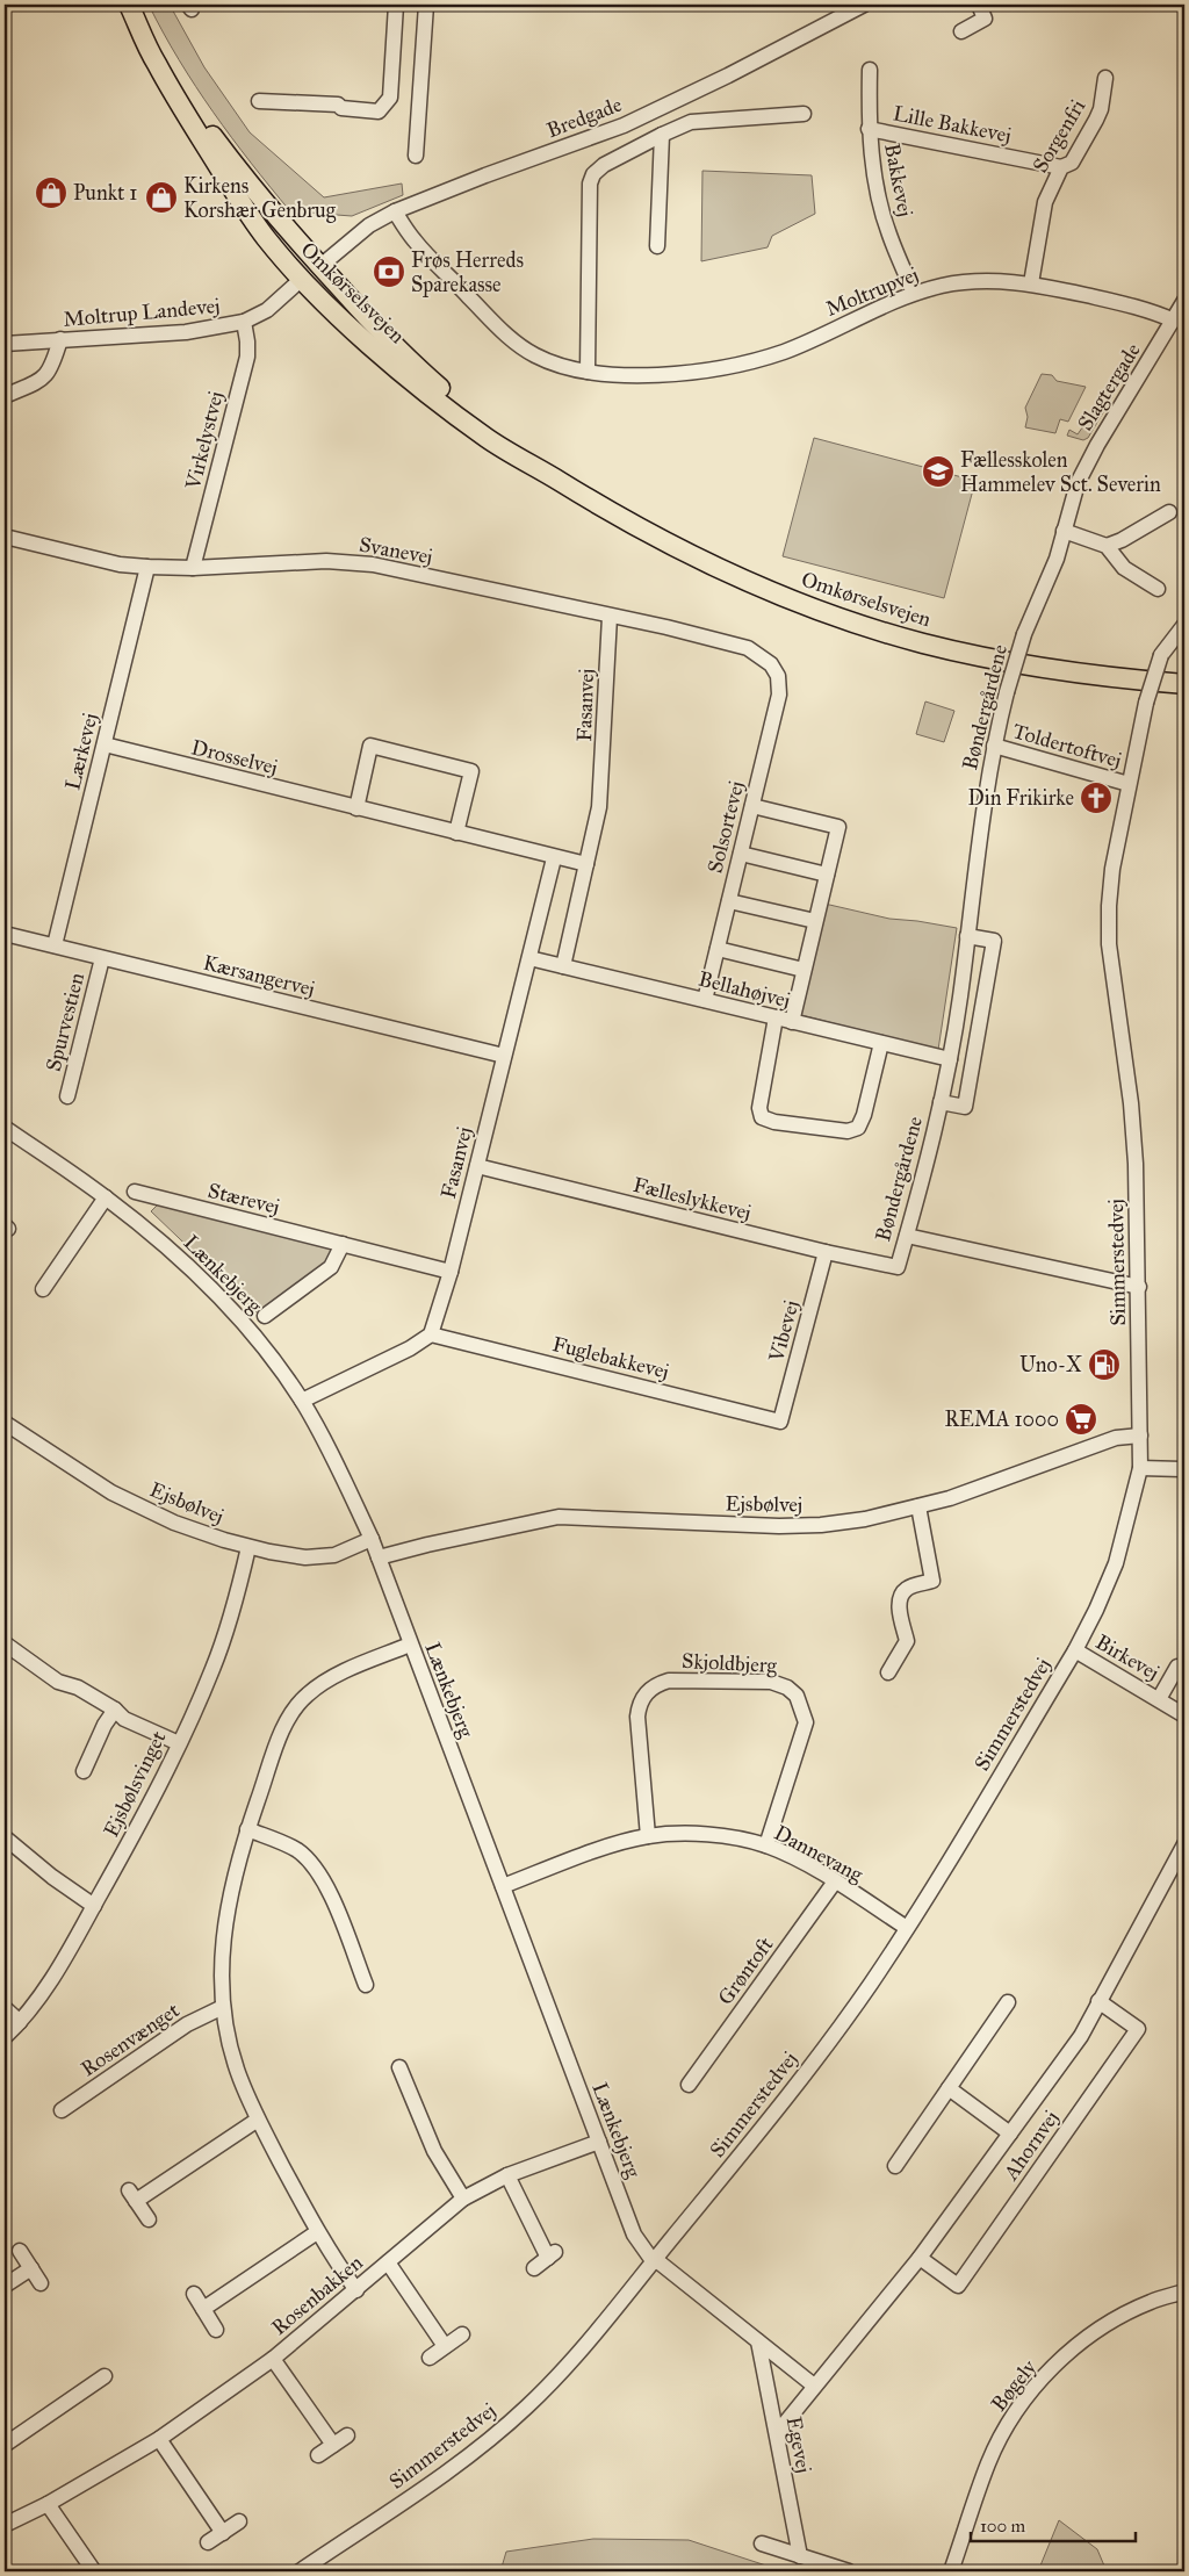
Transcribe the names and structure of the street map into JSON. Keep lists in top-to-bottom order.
{
  "streets": {
    "main road": ["Omkørselsvejen"],
    "street": [
      "Bredgade",
      "Lille Bakkevej",
      "Sorgenfri",
      "Bakkevej",
      "Moltrupvej",
      "Moltrup Landevej",
      "Slagtergade",
      "Virkelystvej",
      "Svanevej",
      "Fasanvej",
      "Bøndergårdene",
      "Toldertoftvej",
      "Lærkevej",
      "Drosselvej",
      "Solsortevej",
      "Kærsangervej",
      "Bellahøjvej",
      "Spurvestien",
      "Stærevej",
      "Fælleslykkevej",
      "Simmerstedvej",
      "Lænkebjerg",
      "Vibevej",
      "Fuglebakkevej",
      "Ejsbølvej",
      "Birkevej",
      "Skjoldbjerg",
      "Ejsbølsvinget",
      "Dannevang",
      "Grøntoft",
      "Rosenvænget",
      "Ahornvej",
      "Rosenbakken",
      "Bøgely",
      "Egevej"
    ]
  },
  "crossings": [
    ["Bredgade", "Moltrupvej"],
    ["Bredgade", "Omkørselsvejen"],
    ["Lille Bakkevej", "Sorgenfri"],
    ["Lille Bakkevej", "Bakkevej"],
    ["Sorgenfri", "Moltrupvej"],
    ["Bakkevej", "Moltrupvej"],
    ["Moltrupvej", "Slagtergade"],
    ["Omkørselsvejen", "Moltrup Landevej"],
    ["Moltrup Landevej", "Virkelystvej"],
    ["Slagtergade", "Bøndergårdene"],
    ["Virkelystvej", "Svanevej"],
    ["Svanevej", "Fasanvej"],
    ["Svanevej", "Lærkevej"],
    ["Svanevej", "Solsortevej"],
    ["Fasanvej", "Drosselvej"],
    ["Fasanvej", "Kærsangervej"],
    ["Fasanvej", "Bellahøjvej"],
    ["Fasanvej", "Stærevej"],
    ["Fasanvej", "Fælleslykkevej"],
    ["Fasanvej", "Fuglebakkevej"],
    ["Bøndergårdene", "Toldertoftvej"],
    ["Bøndergårdene", "Bellahøjvej"],
    ["Bøndergårdene", "Fælleslykkevej"],
    ["Toldertoftvej", "Simmerstedvej"],
    ["Lærkevej", "Drosselvej"],
    ["Lærkevej", "Kærsangervej"],
    ["Solsortevej", "Bellahøjvej"],
    ["Kærsangervej", "Spurvestien"],
    ["Fælleslykkevej", "Vibevej"],
    ["Simmerstedvej", "Lænkebjerg"],
    ["Simmerstedvej", "Ejsbølvej"],
    ["Simmerstedvej", "Birkevej"],
    ["Simmerstedvej", "Dannevang"],
    ["Simmerstedvej", "Egevej"],
    ["Lænkebjerg", "Ejsbølvej"],
    ["Lænkebjerg", "Dannevang"],
    ["Lænkebjerg", "Rosenbakken"],
    ["Lænkebjerg", "Egevej"],
    ["Vibevej", "Fuglebakkevej"],
    ["Ejsbølvej", "Ejsbølsvinget"],
    ["Skjoldbjerg", "Dannevang"],
    ["Dannevang", "Grøntoft"],
    ["Ahornvej", "Egevej"]
  ],
  "places": {
    "shop": ["Punkt 1", "Kirkens Korshær Genbrug"],
    "bank": ["Frøs Herreds Sparekasse"],
    "school or university": ["Fællesskolen Hammelev Sct. Severin"],
    "church": ["Din Frikirke"],
    "fuel station": ["Uno-X"],
    "supermarket": ["REMA 1000"]
  },
  "scale_bar": "100 m"
}
